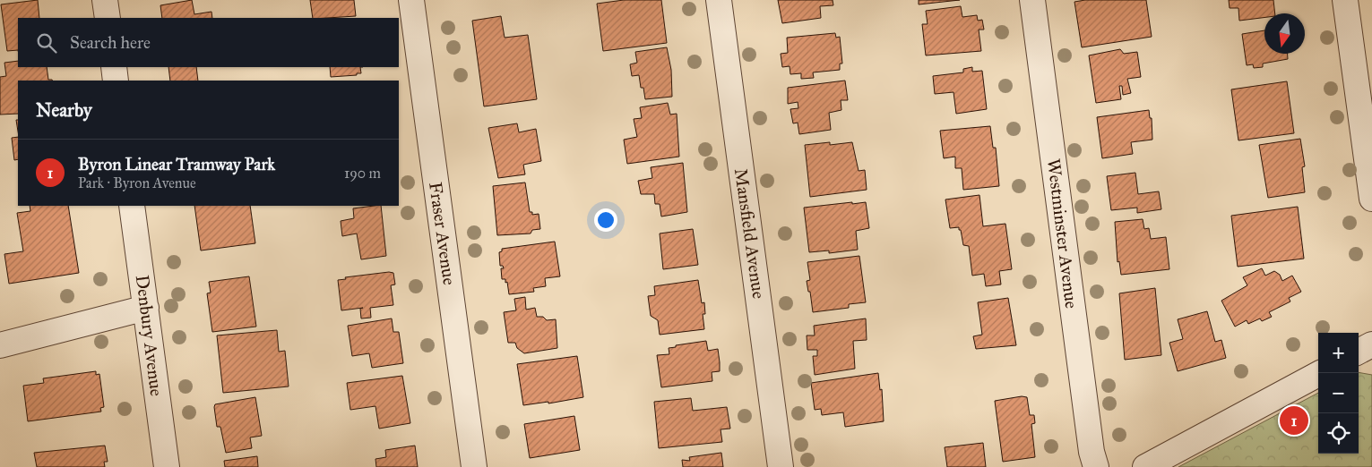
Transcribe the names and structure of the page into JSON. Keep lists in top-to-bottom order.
{
  "streets": {
    "street": [
      "Fraser Avenue",
      "Mansfield Avenue",
      "Westminster Avenue",
      "Denbury Avenue"
    ]
  },
  "north": "bottom",
  "page": {
    "search": "Search here",
    "heading": "Nearby",
    "list": [
      {
        "mark": "1",
        "name": "Byron Linear Tramway Park",
        "note": "Park · Byron Avenue",
        "value": "190 m"
      }
    ],
    "map_buttons": ["+", "−"],
    "pins": "1"
  }
}
